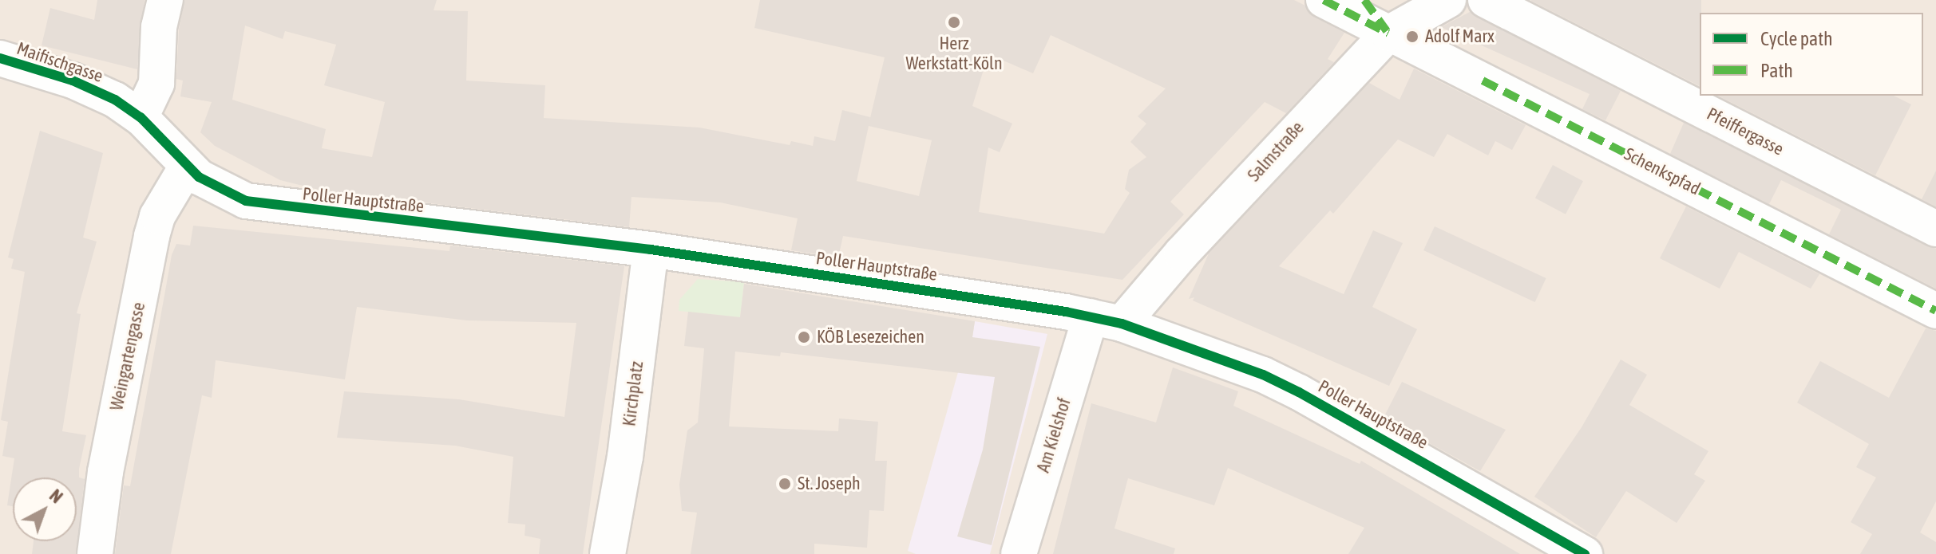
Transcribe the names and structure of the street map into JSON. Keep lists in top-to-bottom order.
{
  "streets": {
    "street": [
      "Maifischgasse",
      "Pfeiffergasse",
      "Salmstraße",
      "Schenkspfad",
      "Poller Hauptstraße",
      "Weingartengasse",
      "Kirchplatz",
      "Am Kielshof"
    ]
  },
  "crossings": [
    ["Maifischgasse", "Poller Hauptstraße"],
    ["Salmstraße", "Schenkspfad"],
    ["Salmstraße", "Poller Hauptstraße"],
    ["Salmstraße", "Am Kielshof"],
    ["Poller Hauptstraße", "Weingartengasse"],
    ["Poller Hauptstraße", "Kirchplatz"],
    ["Poller Hauptstraße", "Am Kielshof"]
  ],
  "places": [
    "Herz Werkstatt-Köln",
    "Adolf Marx",
    "KÖB Lesezeichen",
    "St. Joseph"
  ],
  "legend": ["Cycle path", "Path"],
  "north": "top right"
}
